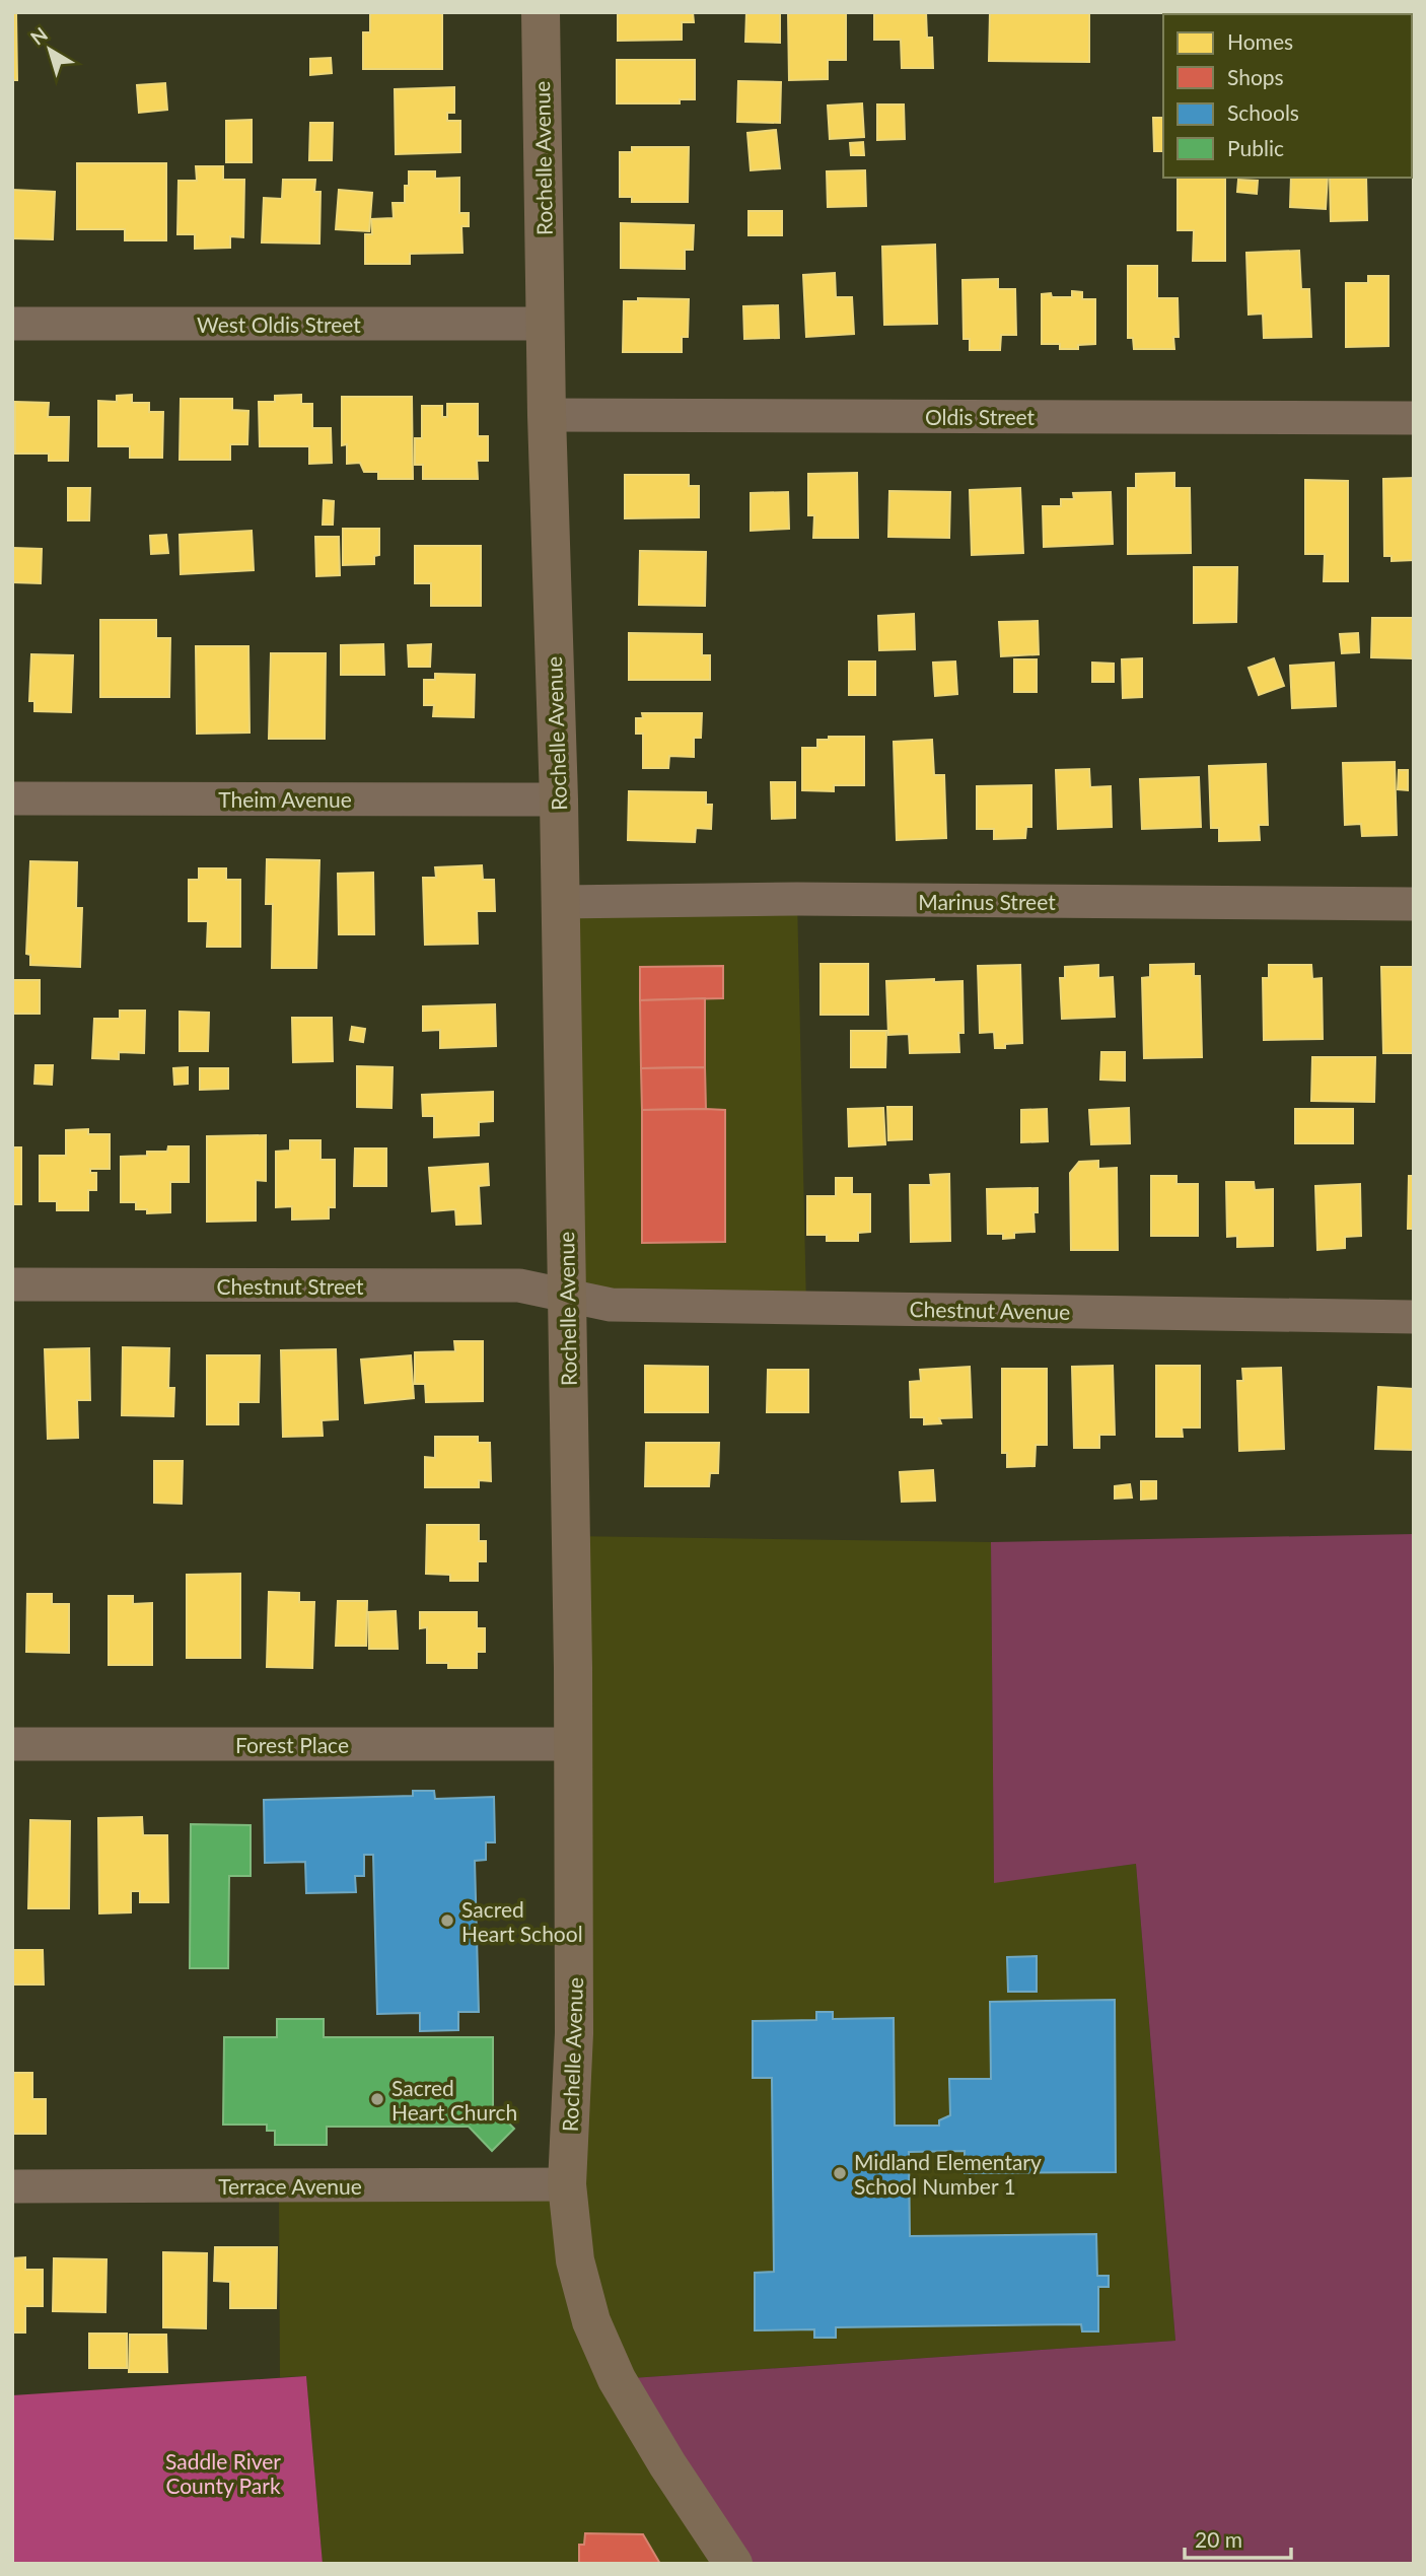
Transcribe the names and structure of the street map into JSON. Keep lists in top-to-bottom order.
{
  "streets": {
    "street": [
      "Rochelle Avenue",
      "West Oldis Street",
      "Oldis Street",
      "Theim Avenue",
      "Marinus Street",
      "Chestnut Street",
      "Chestnut Avenue",
      "Forest Place",
      "Terrace Avenue"
    ]
  },
  "crossings": [
    ["Rochelle Avenue", "West Oldis Street"],
    ["Rochelle Avenue", "Oldis Street"],
    ["Rochelle Avenue", "Theim Avenue"],
    ["Rochelle Avenue", "Marinus Street"],
    ["Rochelle Avenue", "Chestnut Street"],
    ["Rochelle Avenue", "Chestnut Avenue"],
    ["Rochelle Avenue", "Forest Place"],
    ["Rochelle Avenue", "Terrace Avenue"],
    ["Chestnut Street", "Chestnut Avenue"]
  ],
  "parks": ["Saddle River County Park"],
  "places": ["Sacred Heart School", "Sacred Heart Church", "Midland Elementary School Number 1"],
  "legend": [
    "Homes",
    "Shops",
    "Schools",
    "Public"
  ],
  "scale_bar": "20 m",
  "north": "top left"
}
